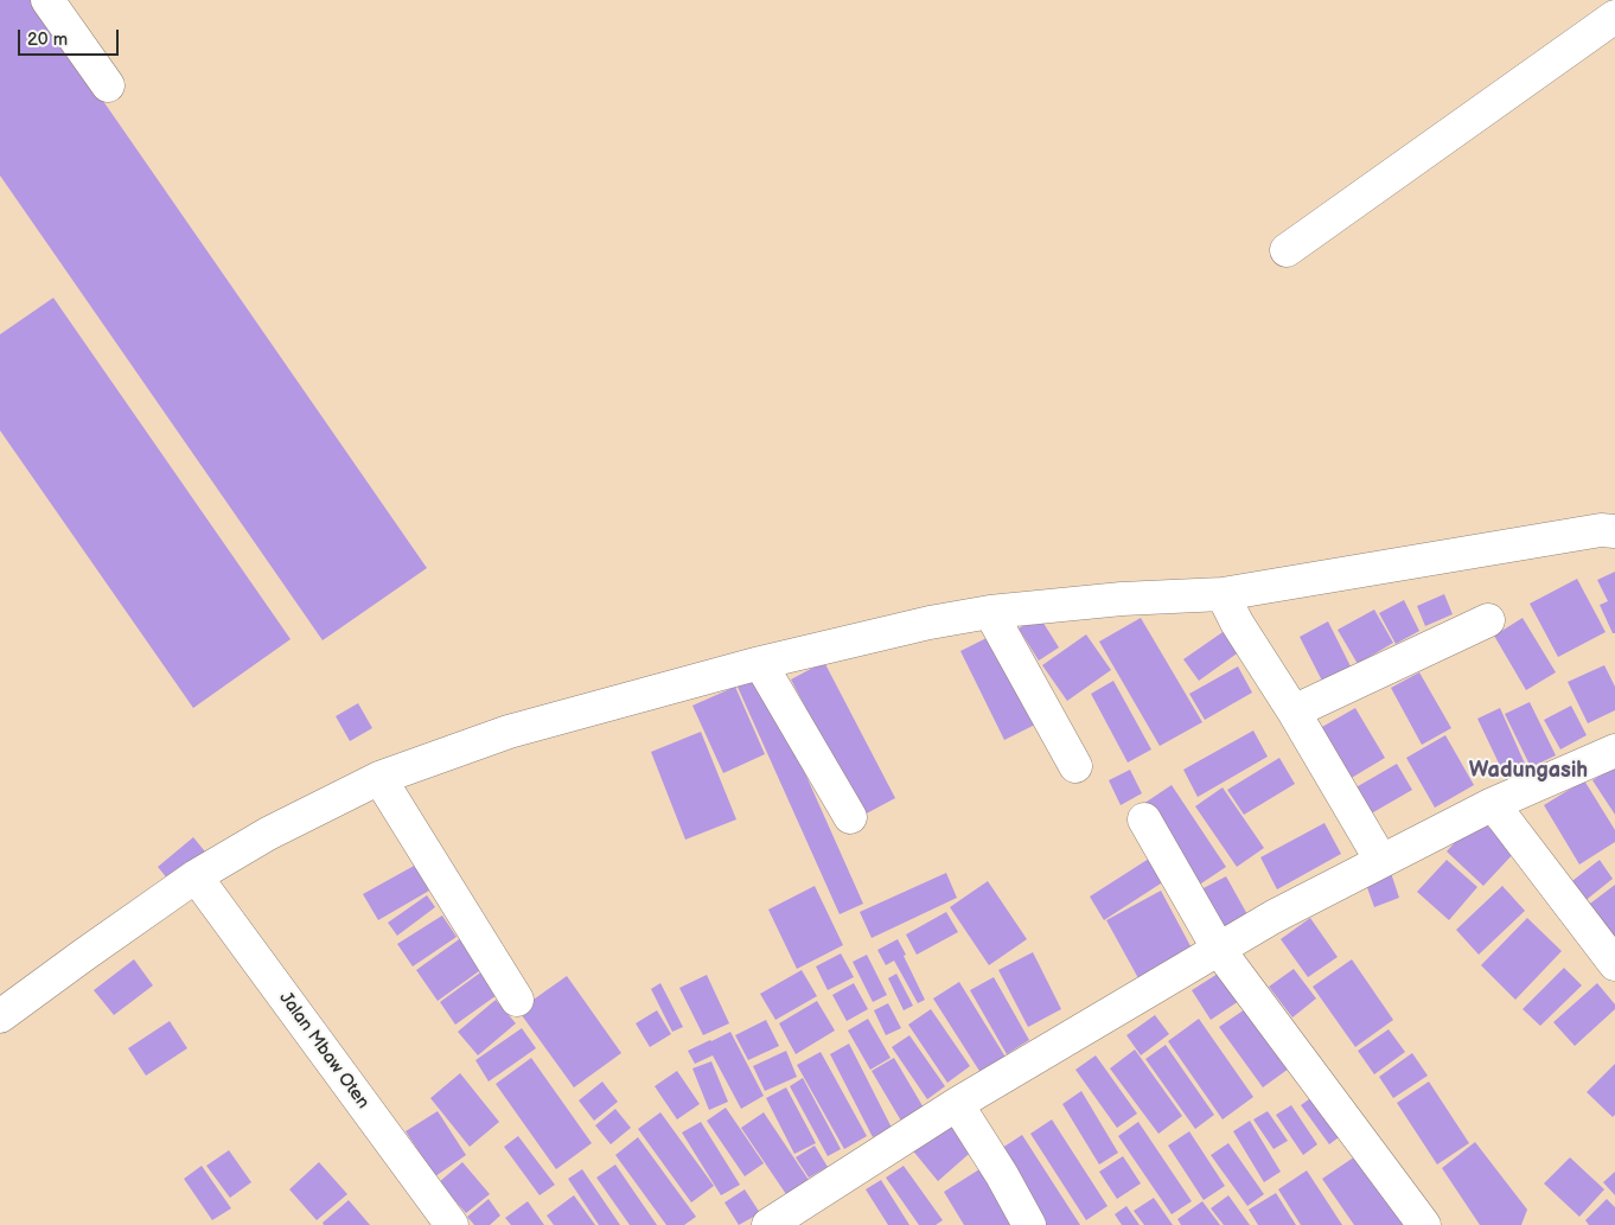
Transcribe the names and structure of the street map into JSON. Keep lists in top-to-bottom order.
{
  "streets": {
    "street": ["Jalan Mbaw Oten"]
  },
  "districts": ["Wadungasih"],
  "scale_bar": "20 m"
}
